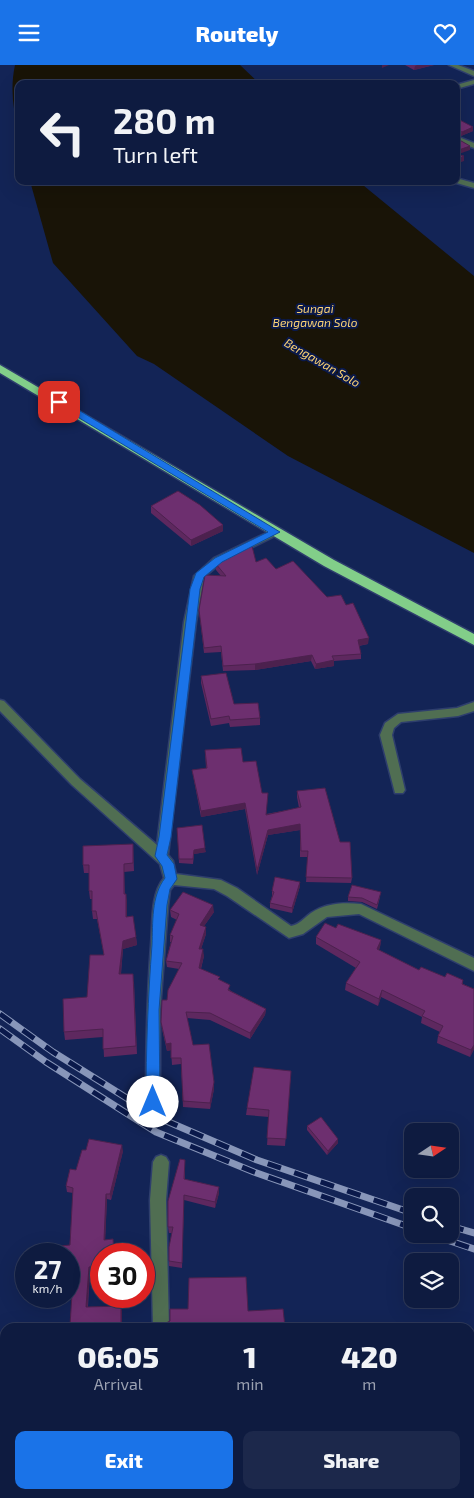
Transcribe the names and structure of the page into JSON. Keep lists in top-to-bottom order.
{
  "water": ["Sungai Bengawan Solo", "Bengawan Solo"],
  "north": "right",
  "page": {
    "header": "Routely",
    "turn": ["280 m", "Turn left"],
    "speed": "27 km/h",
    "limit": "30",
    "eta": [
      "06:05",
      "Arrival",
      "1",
      "min",
      "420",
      "m"
    ],
    "buttons": ["Exit", "Share"]
  }
}
